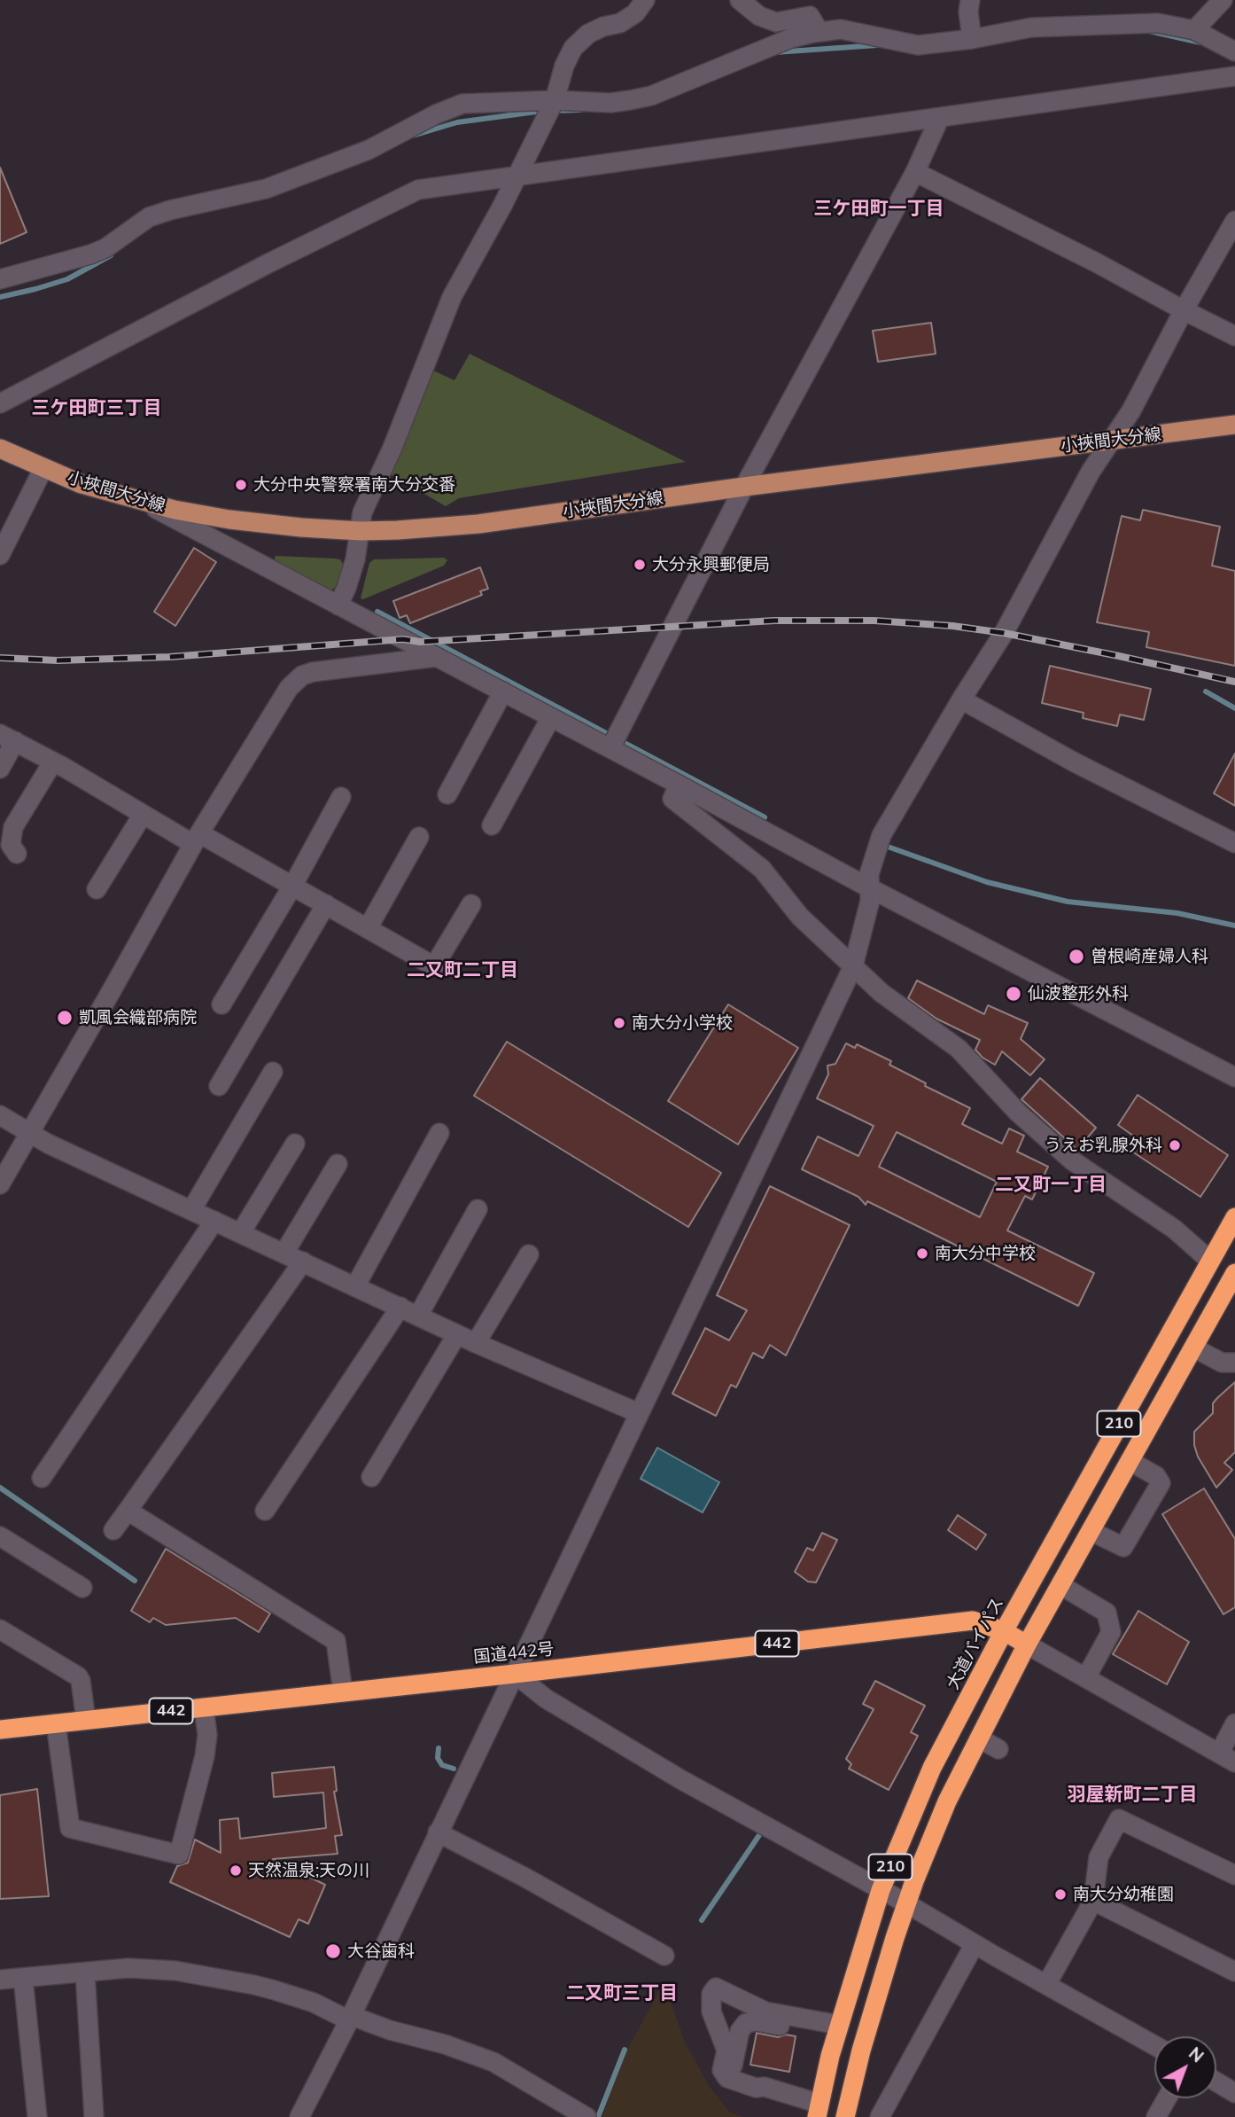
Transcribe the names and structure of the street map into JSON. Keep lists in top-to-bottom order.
{
  "streets": {
    "highway": [
      "210",
      "442",
      "大道バイパス",
      "国道442号"
    ],
    "main road": ["小挾間大分線"]
  },
  "crossings": [
    ["210", "国道442号"],
    ["大道バイパス", "国道442号"]
  ],
  "districts": [
    "三ケ田町一丁目",
    "三ケ田町三丁目",
    "二又町二丁目",
    "二又町一丁目",
    "羽屋新町二丁目",
    "二又町三丁目"
  ],
  "places": [
    "大分中央警察署南大分交番",
    "大分永興郵便局",
    "曽根崎産婦人科",
    "仙波整形外科",
    "凱風会織部病院",
    "南大分小学校",
    "うえお乳腺外科",
    "南大分中学校",
    "天然温泉;天の川",
    "南大分幼稚園",
    "大谷歯科"
  ],
  "north": "top right"
}
